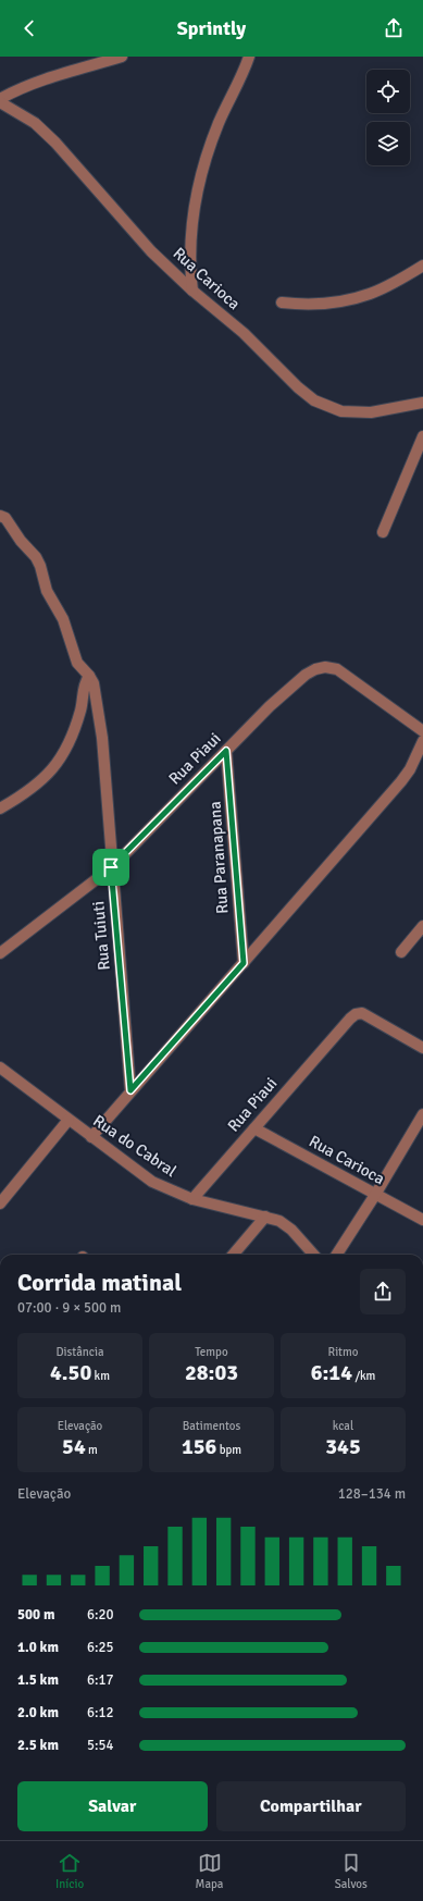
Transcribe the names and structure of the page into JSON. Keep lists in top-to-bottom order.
{
  "streets": {
    "street": [
      "Rua Carioca",
      "Rua Piaui",
      "Rua Paranapana",
      "Rua Tuiuti",
      "Rua do Cabral"
    ]
  },
  "crossings": [
    ["Rua Carioca", "Rua Piaui"],
    ["Rua Piaui", "Rua Paranapana"],
    ["Rua Piaui", "Rua Tuiuti"],
    ["Rua Piaui", "Rua do Cabral"]
  ],
  "page": {
    "header": "Sprintly",
    "heading": ["Corrida matinal", "07:00 · 9 × 500 m"],
    "stats": [
      ["Distância", "4.50 km"],
      ["Tempo", "28:03"],
      ["Ritmo", "6:14 /km"],
      ["Elevação", "54 m"],
      ["Batimentos", "156 bpm"],
      ["kcal", "345"]
    ],
    "chart": ["Elevação", "128–134 m"],
    "list": [
      {
        "name": "500 m",
        "note": "6:20"
      },
      {
        "name": "1.0 km",
        "note": "6:25"
      },
      {
        "name": "1.5 km",
        "note": "6:17"
      },
      {
        "name": "2.0 km",
        "note": "6:12"
      },
      {
        "name": "2.5 km",
        "note": "5:54"
      }
    ],
    "buttons": ["Salvar", "Compartilhar"],
    "tabs": ["Início", "Mapa", "Salvos"]
  }
}
